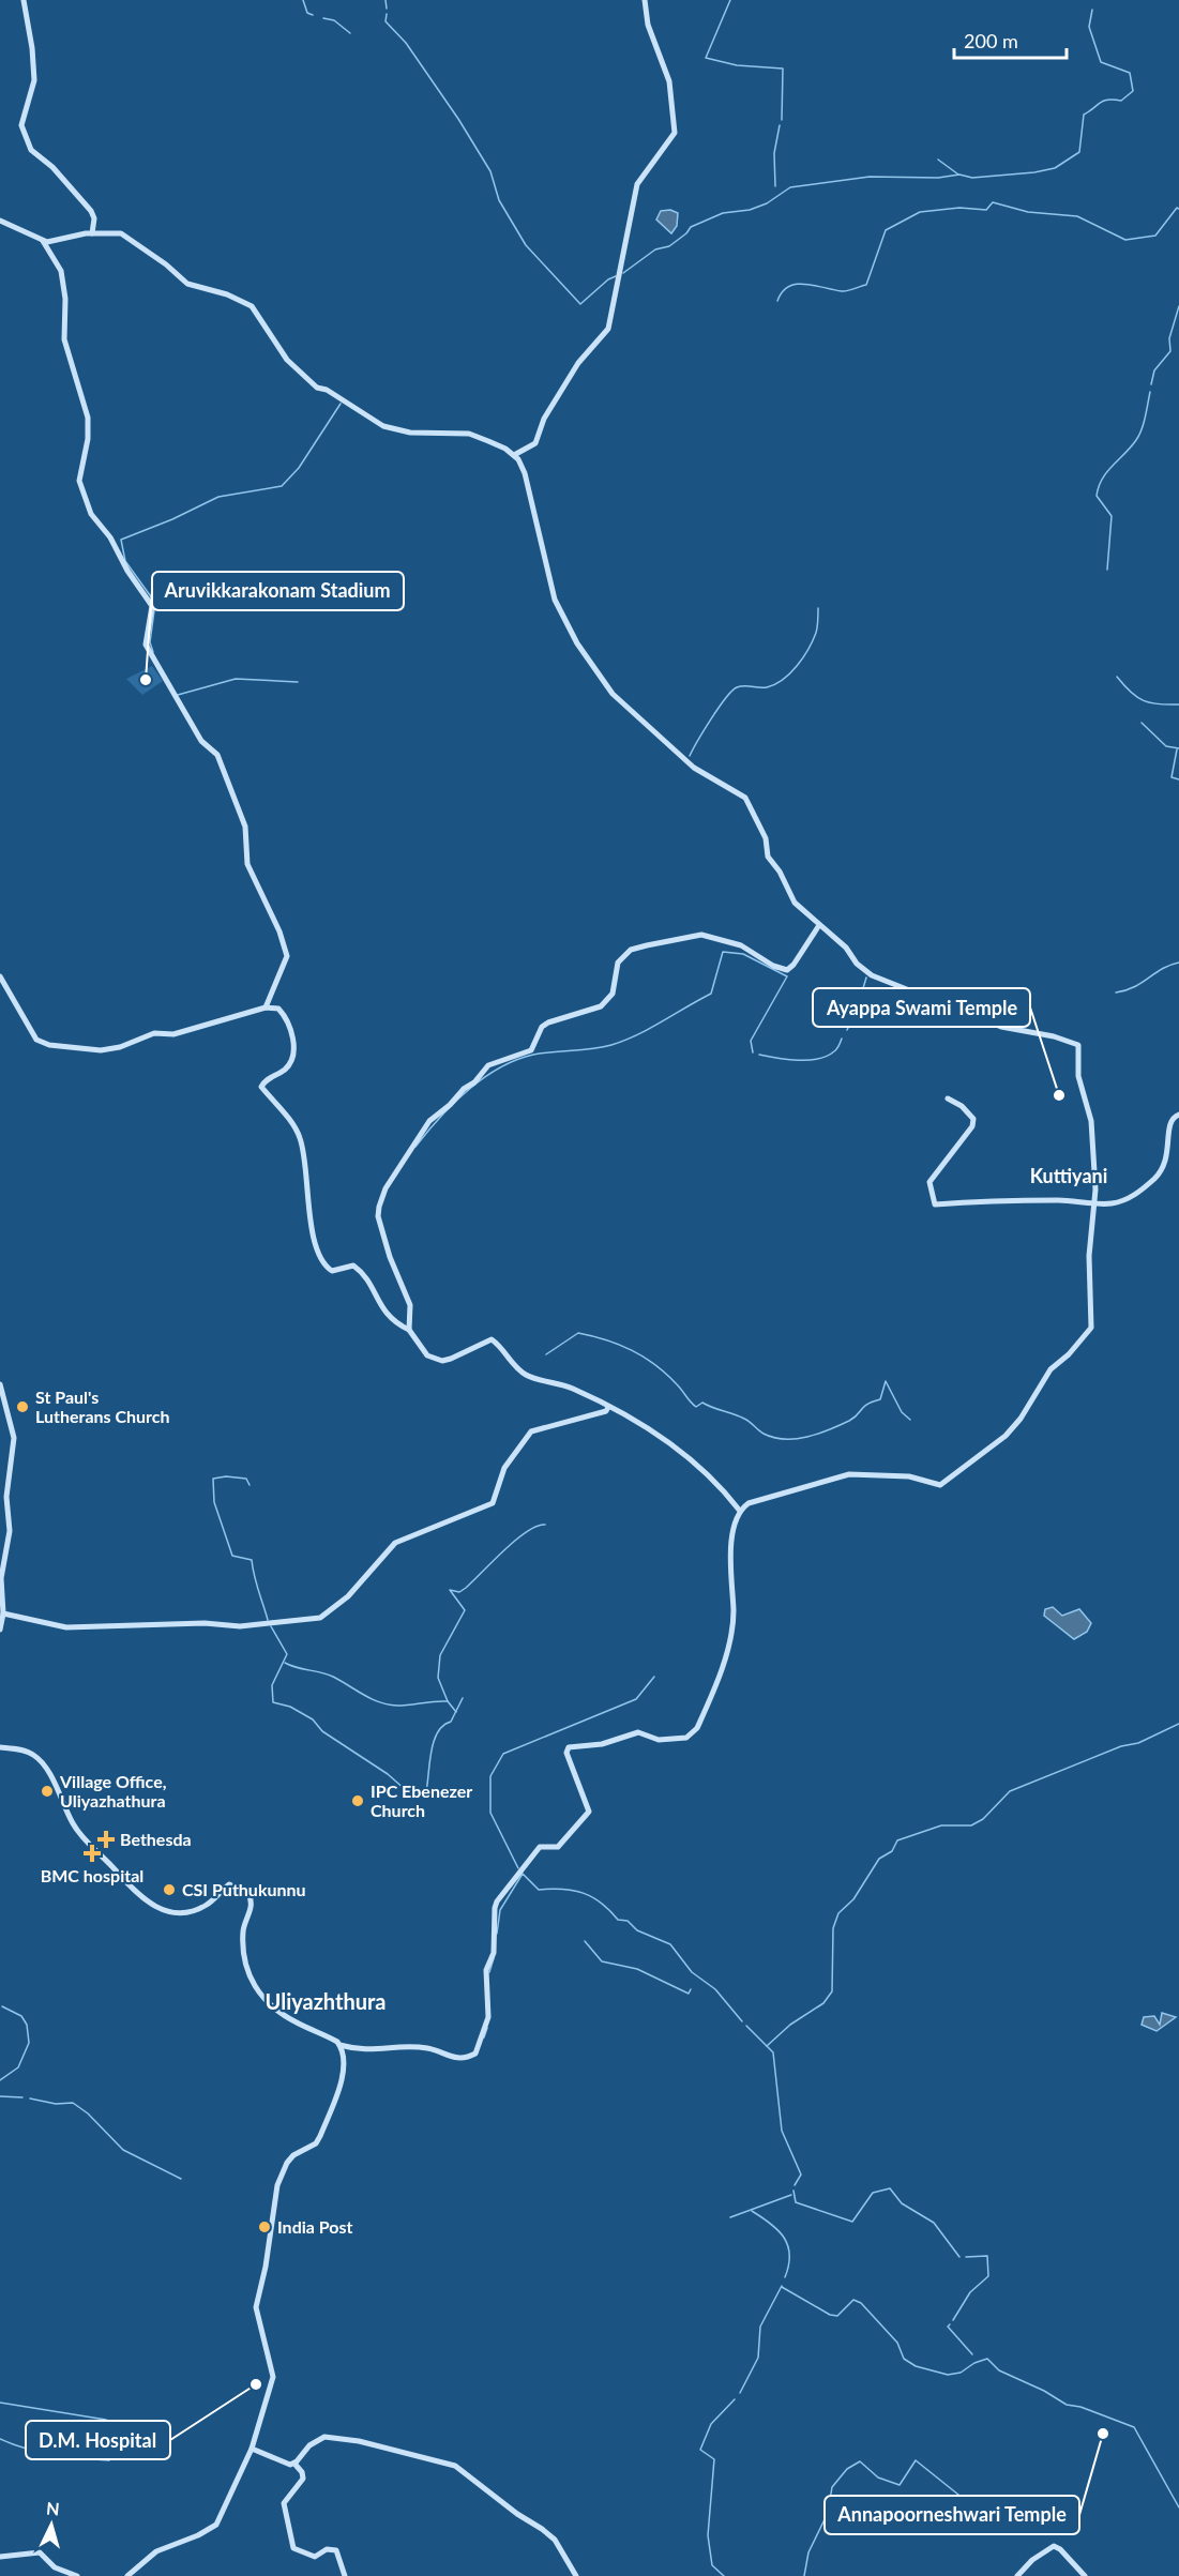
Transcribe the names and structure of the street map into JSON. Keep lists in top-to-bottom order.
{
  "districts": ["Kuttiyani", "Uliyazhthura"],
  "places": {
    "other": [
      "Aruvikkarakonam Stadium",
      "Ayappa Swami Temple",
      "St Paul's Lutherans Church",
      "Village Office, Uliyazhathura",
      "IPC Ebenezer Church",
      "CSI Puthukunnu",
      "India Post",
      "D.M. Hospital",
      "Annapoorneshwari Temple"
    ],
    "health": ["Bethesda", "BMC hospital"]
  },
  "scale_bar": "200 m",
  "north": "top"
}
